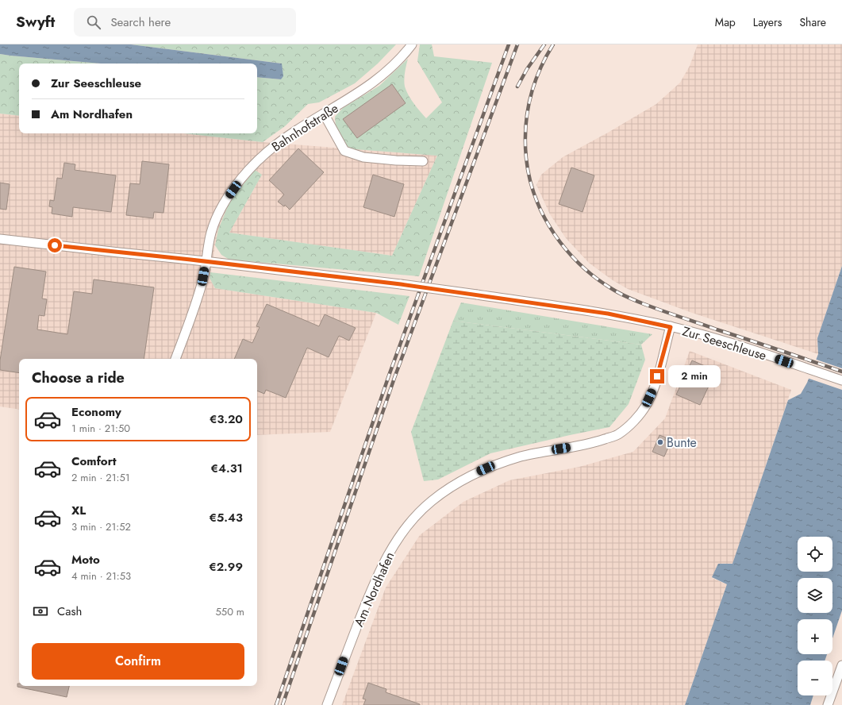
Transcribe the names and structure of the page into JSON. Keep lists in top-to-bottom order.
{
  "streets": {
    "street": ["Bahnhofstraße", "Zur Seeschleuse", "Am Nordhafen"]
  },
  "crossings": [
    ["Bahnhofstraße", "Zur Seeschleuse"],
    ["Zur Seeschleuse", "Am Nordhafen"]
  ],
  "places": ["Bunte"],
  "page": {
    "header": "Swyft",
    "search": "Search here",
    "nav": ["Map", "Layers", "Share"],
    "banner": ["Zur Seeschleuse", "Am Nordhafen"],
    "heading": "Choose a ride",
    "bubble": "2 min",
    "list": [
      {
        "name": "Economy",
        "note": "1 min · 21:50",
        "value": "€3.20"
      },
      {
        "name": "Comfort",
        "note": "2 min · 21:51",
        "value": "€4.31"
      },
      {
        "name": "XL",
        "note": "3 min · 21:52",
        "value": "€5.43"
      },
      {
        "name": "Moto",
        "note": "4 min · 21:53",
        "value": "€2.99"
      }
    ],
    "map_buttons": ["+", "−"],
    "pay": ["Cash", "550 m"],
    "buttons": "Confirm"
  }
}
